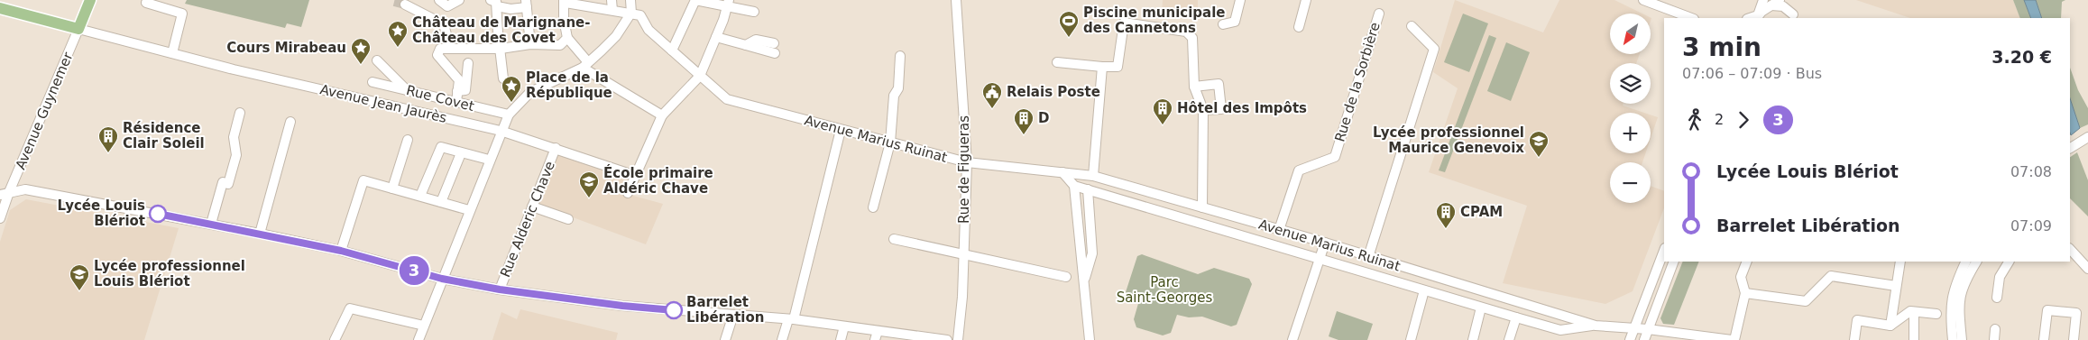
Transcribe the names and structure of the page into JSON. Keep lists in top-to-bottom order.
{
  "streets": {
    "street": [
      "Rue de la Sorbière",
      "Rue Covet",
      "Avenue Jean Jaurès",
      "Avenue Guynemer",
      "Avenue Marius Ruinat",
      "Rue de Figueras",
      "Rue Alderic Chave"
    ]
  },
  "crossings": [
    ["Rue de la Sorbière", "Avenue Marius Ruinat"],
    ["Avenue Jean Jaurès", "Avenue Guynemer"],
    ["Avenue Jean Jaurès", "Rue Alderic Chave"],
    ["Avenue Marius Ruinat", "Rue de Figueras"]
  ],
  "parks": ["Parc Saint-Georges"],
  "places": {
    "sports": ["Piscine municipale des Cannetons"],
    "place": ["Château de Marignane- Château des Covet", "Cours Mirabeau", "Place de la République"],
    "public building": ["Relais Poste"],
    "building": [
      "Hôtel des Impôts",
      "D",
      "Résidence Clair Soleil",
      "CPAM"
    ],
    "school or university": ["Lycée professionnel Maurice Genevoix", "École primaire Aldéric Chave", "Lycée professionnel Louis Blériot"],
    "other": ["Lycée Louis Blériot", "Barrelet Libération"]
  },
  "lines": ["bus line 3"],
  "north": "bottom left",
  "page": {
    "on_map": "3",
    "map_buttons": ["+", "−"],
    "heading": ["3 min", "07:06 – 07:09 · Bus", "3.20 €"],
    "legs": ["2", "3"],
    "list": [
      {
        "name": "Lycée Louis Blériot",
        "value": "07:08"
      },
      {
        "name": "Barrelet Libération",
        "value": "07:09"
      }
    ]
  }
}
